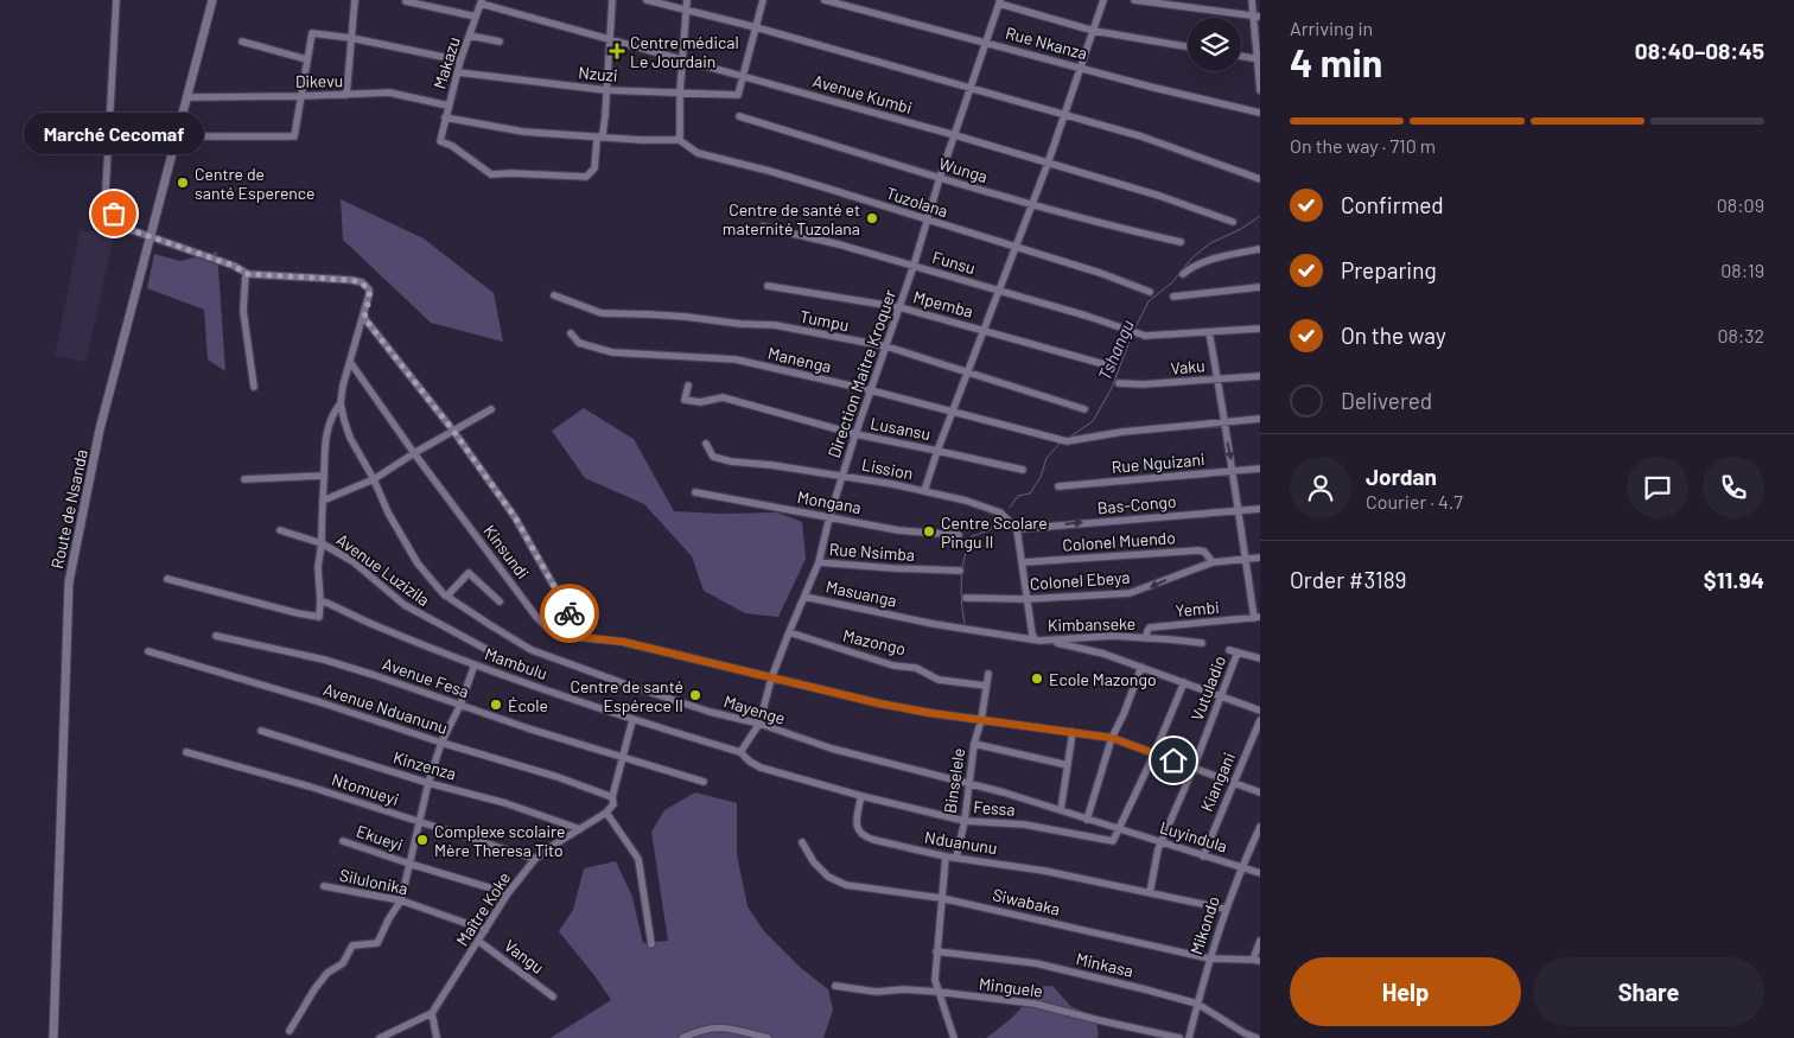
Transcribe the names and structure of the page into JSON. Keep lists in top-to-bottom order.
{
  "streets": {
    "street": [
      "Rue Nkanza",
      "Makazu",
      "Nzuzi",
      "Dikevu",
      "Avenue Kumbi",
      "Wunga",
      "Tuzolana",
      "Funsu",
      "Mpemba",
      "Tumpu",
      "Manenga",
      "Vaku",
      "Direction Maitre Kroquer",
      "Lusansu",
      "Rue Nguizani",
      "Lission",
      "Mongana",
      "Bas-Congo",
      "Route de Nsanda",
      "Colonel Muendo",
      "Kinsundi",
      "Rue Nsimba",
      "Avenue Luzizila",
      "Colonel Ebeya",
      "Masuanga",
      "Yembi",
      "Kimbanseke",
      "Mazongo",
      "Mambulu",
      "Avenue Fesa",
      "Vutuladio",
      "Avenue Nduanunu",
      "Mayenge",
      "Kinzenza",
      "Binselele",
      "Kiangani",
      "Ntomueyi",
      "Fessa",
      "Luyindula",
      "Ekueyi",
      "Nduanunu",
      "Silulonika",
      "Siwabaka",
      "Maître Koke",
      "Mikondo",
      "Vangu",
      "Minkasa",
      "Minguele"
    ]
  },
  "crossings": [
    ["Rue Nkanza", "Direction Maitre Kroquer"],
    ["Makazu", "Nzuzi"],
    ["Makazu", "Dikevu"],
    ["Makazu", "Avenue Kumbi"],
    ["Nzuzi", "Avenue Kumbi"],
    ["Dikevu", "Route de Nsanda"],
    ["Avenue Kumbi", "Direction Maitre Kroquer"],
    ["Wunga", "Direction Maitre Kroquer"],
    ["Tuzolana", "Direction Maitre Kroquer"],
    ["Funsu", "Direction Maitre Kroquer"],
    ["Mpemba", "Direction Maitre Kroquer"],
    ["Tumpu", "Direction Maitre Kroquer"],
    ["Manenga", "Direction Maitre Kroquer"],
    ["Direction Maitre Kroquer", "Lusansu"],
    ["Direction Maitre Kroquer", "Lission"],
    ["Direction Maitre Kroquer", "Mongana"],
    ["Direction Maitre Kroquer", "Kinsundi"],
    ["Direction Maitre Kroquer", "Rue Nsimba"],
    ["Direction Maitre Kroquer", "Masuanga"],
    ["Direction Maitre Kroquer", "Mazongo"],
    ["Direction Maitre Kroquer", "Mambulu"],
    ["Direction Maitre Kroquer", "Mayenge"],
    ["Lission", "Bas-Congo"],
    ["Colonel Muendo", "Colonel Ebeya"],
    ["Kinsundi", "Mayenge"],
    ["Avenue Luzizila", "Mayenge"],
    ["Masuanga", "Kimbanseke"],
    ["Yembi", "Kimbanseke"],
    ["Mazongo", "Binselele"],
    ["Vutuladio", "Luyindula"],
    ["Vutuladio", "Nduanunu"],
    ["Mayenge", "Binselele"],
    ["Mayenge", "Fessa"],
    ["Mayenge", "Luyindula"],
    ["Kinzenza", "Maître Koke"],
    ["Binselele", "Fessa"],
    ["Binselele", "Nduanunu"],
    ["Kiangani", "Luyindula"],
    ["Ntomueyi", "Maître Koke"],
    ["Fessa", "Luyindula"],
    ["Fessa", "Nduanunu"],
    ["Luyindula", "Mikondo"],
    ["Ekueyi", "Maître Koke"],
    ["Nduanunu", "Mikondo"],
    ["Silulonika", "Maître Koke"],
    ["Siwabaka", "Mikondo"],
    ["Maître Koke", "Vangu"],
    ["Mikondo", "Minkasa"]
  ],
  "one_way": ["Bas-Congo", "Colonel Ebeya"],
  "water": ["Tshangu"],
  "places": {
    "health": ["Centre médical Le Jourdain"],
    "other": [
      "Centre de santé Esperence",
      "Marché Cecomaf",
      "Centre de santé et maternité Tuzolana",
      "Centre Scolare Pingu II",
      "Ecole Mazongo",
      "Centre de santé Espérece II",
      "École",
      "Complexe scolaire Mère Theresa Tito"
    ]
  },
  "page": {
    "heading": ["4 min", "Arriving in", "08:40–08:45"],
    "panel": [
      "Jordan",
      "Courier · 4.7",
      "Order #3189",
      "$11.94"
    ],
    "bar": "On the way · 710 m",
    "bubble": "Marché Cecomaf",
    "list": [
      ["Confirmed", "08:09"],
      ["Preparing", "08:19"],
      ["On the way", "08:32"],
      "Delivered"
    ],
    "buttons": ["Help", "Share"]
  }
}
